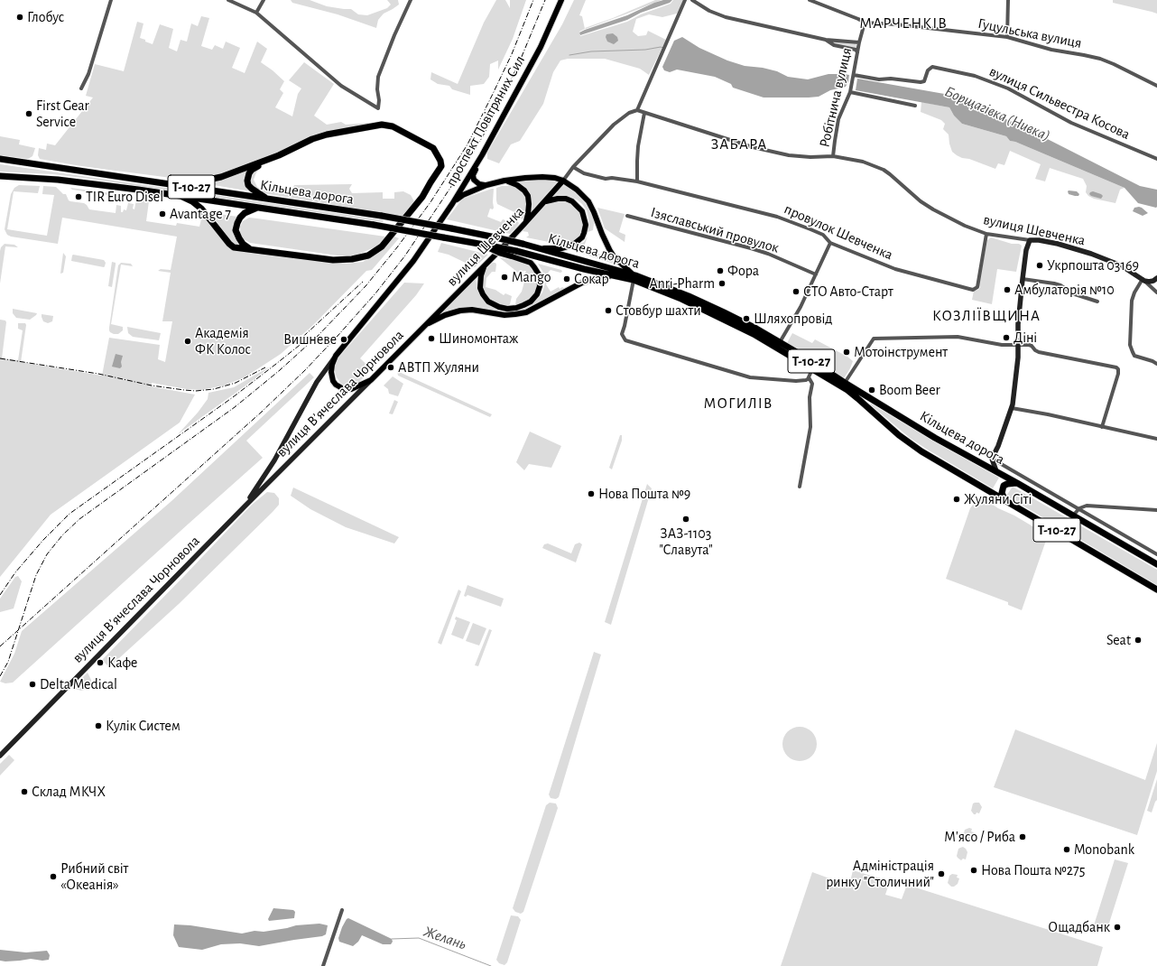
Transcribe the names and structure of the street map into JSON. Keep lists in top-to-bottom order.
{
  "streets": {
    "highway": ["Т-10-27", "Кільцева дорога"],
    "main road": ["проспект Повітряних Сил", "вулиця Шевченка", "вулиця Вʼячеслава Чорновола"],
    "street": [
      "Гуцульська вулиця",
      "Робітнича вулиця",
      "вулиця Сильвестра Косова",
      "Ізяславський провулок",
      "провулок Шевченка"
    ]
  },
  "crossings": [
    ["Гуцульська вулиця", "Робітнича вулиця"],
    ["Робітнича вулиця", "вулиця Сильвестра Косова"],
    ["Робітнича вулиця", "вулиця Шевченка"],
    ["проспект Повітряних Сил", "вулиця Вʼячеслава Чорновола"],
    ["Т-10-27", "Кільцева дорога"],
    ["вулиця Шевченка", "провулок Шевченка"],
    ["вулиця Шевченка", "вулиця Вʼячеслава Чорновола"]
  ],
  "districts": [
    "МАРЧЕНКІВ",
    "ЗАБАРА",
    "КОЗЛІЇВЩИНА",
    "МОГИЛІВ"
  ],
  "water": ["Борщагівка (Нивка)", "Желань"],
  "places": [
    "Глобус",
    "First Gear Service",
    "TIR Euro Disel",
    "Avantage 7",
    "Укрпошта 03169",
    "Фора",
    "Mango",
    "Сокар",
    "Anri-Pharm",
    "Амбулаторія №10",
    "СТО Авто-Старт",
    "Стовбур шахти",
    "Шляхопровід",
    "Діні",
    "Шиномонтаж",
    "Вишневе",
    "Академія ФК Колос",
    "Мотоінструмент",
    "АВТП Жуляни",
    "Boom Beer",
    "Нова Пошта №9",
    "Жуляни Сіті",
    "ЗАЗ-1103 \"Славута\"",
    "Seat",
    "Кафе",
    "Delta Medical",
    "Кулік Систем",
    "Склад МКЧХ",
    "М'ясо / Риба",
    "Monobank",
    "Нова Пошта №275",
    "Адміністрація ринку \"Столичний\"",
    "Рибний світ «Океанія»",
    "Ощадбанк"
  ]
}
